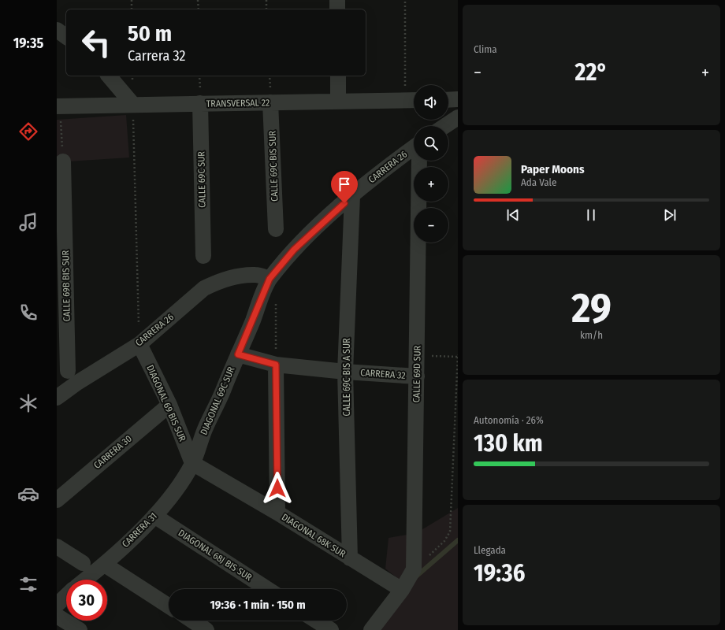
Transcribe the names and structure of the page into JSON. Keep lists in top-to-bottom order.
{
  "streets": {
    "street": [
      "TRANSVERSAL 22",
      "CALLE 69C BIS SUR",
      "CARRERA 26",
      "CALLE 69C SUR",
      "CALLE 69B BIS SUR",
      "CARRERA 32",
      "CALLE 69D SUR",
      "CALLE 69C BIS A SUR",
      "DIAGONAL 69C SUR",
      "DIAGONAL 69 BIS SUR",
      "CARRERA 30",
      "CARRERA 31",
      "DIAGONAL 68K SUR",
      "DIAGONAL 68J BIS SUR"
    ]
  },
  "crossings": [
    ["TRANSVERSAL 22", "CALLE 69C BIS SUR"],
    ["TRANSVERSAL 22", "CALLE 69C SUR"],
    ["CARRERA 26", "CALLE 69B BIS SUR"],
    ["CARRERA 26", "CALLE 69C BIS A SUR"],
    ["CARRERA 26", "DIAGONAL 69C SUR"],
    ["CARRERA 26", "DIAGONAL 69 BIS SUR"],
    ["CARRERA 32", "CALLE 69D SUR"],
    ["CARRERA 32", "CALLE 69C BIS A SUR"],
    ["CARRERA 32", "DIAGONAL 69C SUR"],
    ["CALLE 69D SUR", "DIAGONAL 68K SUR"],
    ["CALLE 69C BIS A SUR", "DIAGONAL 68K SUR"],
    ["DIAGONAL 69C SUR", "DIAGONAL 69 BIS SUR"],
    ["DIAGONAL 69C SUR", "CARRERA 31"],
    ["DIAGONAL 69C SUR", "DIAGONAL 68K SUR"],
    ["DIAGONAL 69 BIS SUR", "CARRERA 30"],
    ["DIAGONAL 69 BIS SUR", "CARRERA 31"],
    ["DIAGONAL 69 BIS SUR", "DIAGONAL 68K SUR"],
    ["CARRERA 31", "DIAGONAL 68K SUR"],
    ["CARRERA 31", "DIAGONAL 68J BIS SUR"]
  ],
  "page": {
    "tabs": "19:35",
    "tile": [
      "Clima",
      ["29", "km/h"],
      ["Autonomía · 26%", "130 km"],
      ["Llegada", "19:36"]
    ],
    "turn": ["50 m", "Carrera 32"],
    "heat": ["−", "22°", "+"],
    "map_buttons": ["+", "−"],
    "song": ["Paper Moons", "Ada Vale"],
    "limit": "30",
    "trip": "19:36 · 1 min · 150 m"
  }
}
